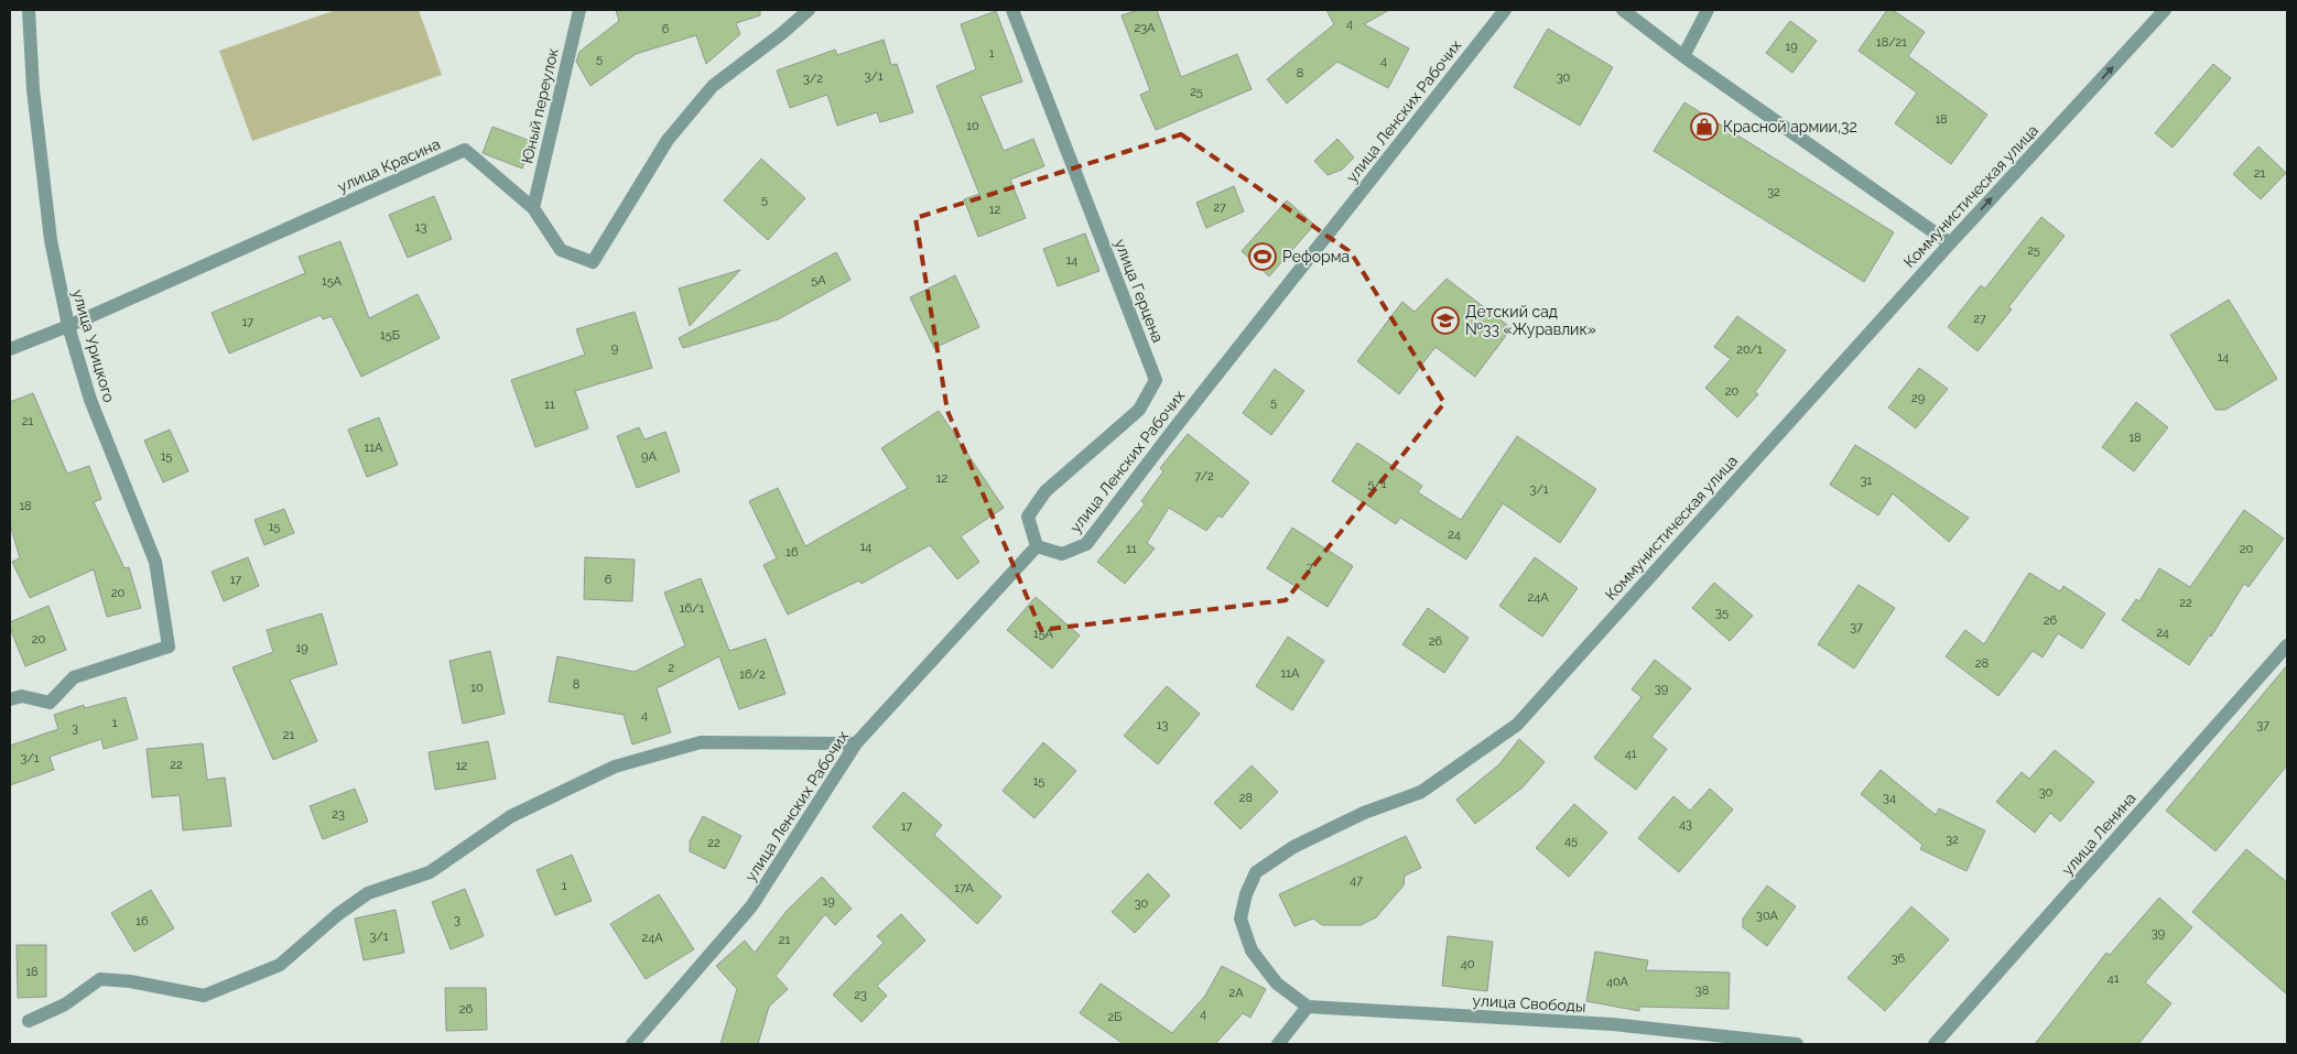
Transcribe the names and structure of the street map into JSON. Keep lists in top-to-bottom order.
{
  "streets": {
    "street": [
      "Юный переулок",
      "улица Ленских Рабочих",
      "улица Красина",
      "Коммунистическая улица",
      "улица Герцена",
      "улица Урицкого",
      "улица Ленина",
      "улица Свободы"
    ]
  },
  "crossings": [
    ["Юный переулок", "улица Красина"],
    ["улица Ленских Рабочих", "улица Герцена"],
    ["улица Красина", "улица Урицкого"],
    ["Коммунистическая улица", "улица Свободы"]
  ],
  "places": {
    "shop": ["Красной армии,32"],
    "sports": ["Реформа"],
    "school or university": ["Детский сад №33 «Журавлик»"]
  },
  "house_numbers": [
    "4",
    "23А",
    "6",
    "18/21",
    "19",
    "1",
    "5",
    "4",
    "8",
    "3/1",
    "30",
    "3/2",
    "25",
    "18",
    "10",
    "21",
    "32",
    "5",
    "27",
    "12",
    "13",
    "25",
    "14",
    "5А",
    "15А",
    "27",
    "17",
    "15Б",
    "9",
    "20/1",
    "14",
    "20",
    "29",
    "5",
    "11",
    "21",
    "18",
    "11А",
    "15",
    "9А",
    "7/2",
    "12",
    "31",
    "5/1",
    "3/1",
    "18",
    "15",
    "24",
    "14",
    "11",
    "20",
    "16",
    "7",
    "17",
    "6",
    "20",
    "24А",
    "22",
    "16/1",
    "35",
    "26",
    "37",
    "24",
    "15А",
    "20",
    "26",
    "19",
    "28",
    "2",
    "11А",
    "16/2",
    "8",
    "10",
    "39",
    "4",
    "1",
    "13",
    "37",
    "3",
    "21",
    "41",
    "3/1",
    "22",
    "12",
    "15",
    "30",
    "28",
    "34",
    "23",
    "43",
    "17",
    "32",
    "45",
    "22",
    "47",
    "1",
    "17А",
    "19",
    "30",
    "30А",
    "3",
    "16",
    "39",
    "3/1",
    "24А",
    "21",
    "36",
    "40",
    "18",
    "41",
    "40А",
    "38",
    "2А",
    "23",
    "26",
    "4",
    "2Б"
  ]
}
